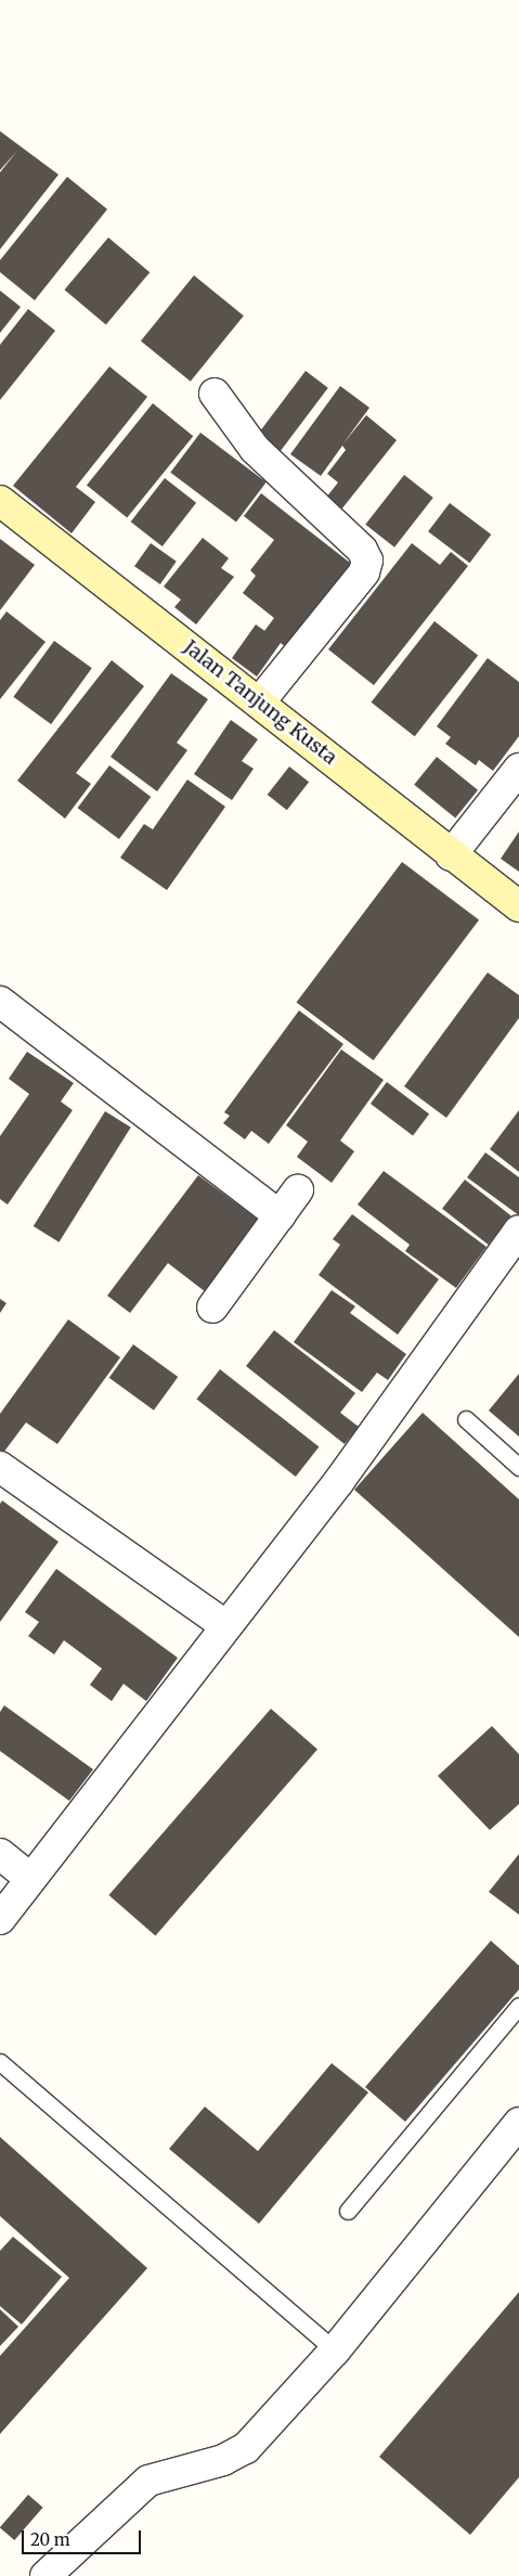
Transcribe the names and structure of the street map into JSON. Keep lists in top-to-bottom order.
{
  "streets": {
    "street": ["Jalan Tanjung Kusta"]
  },
  "scale_bar": "20 m"
}
